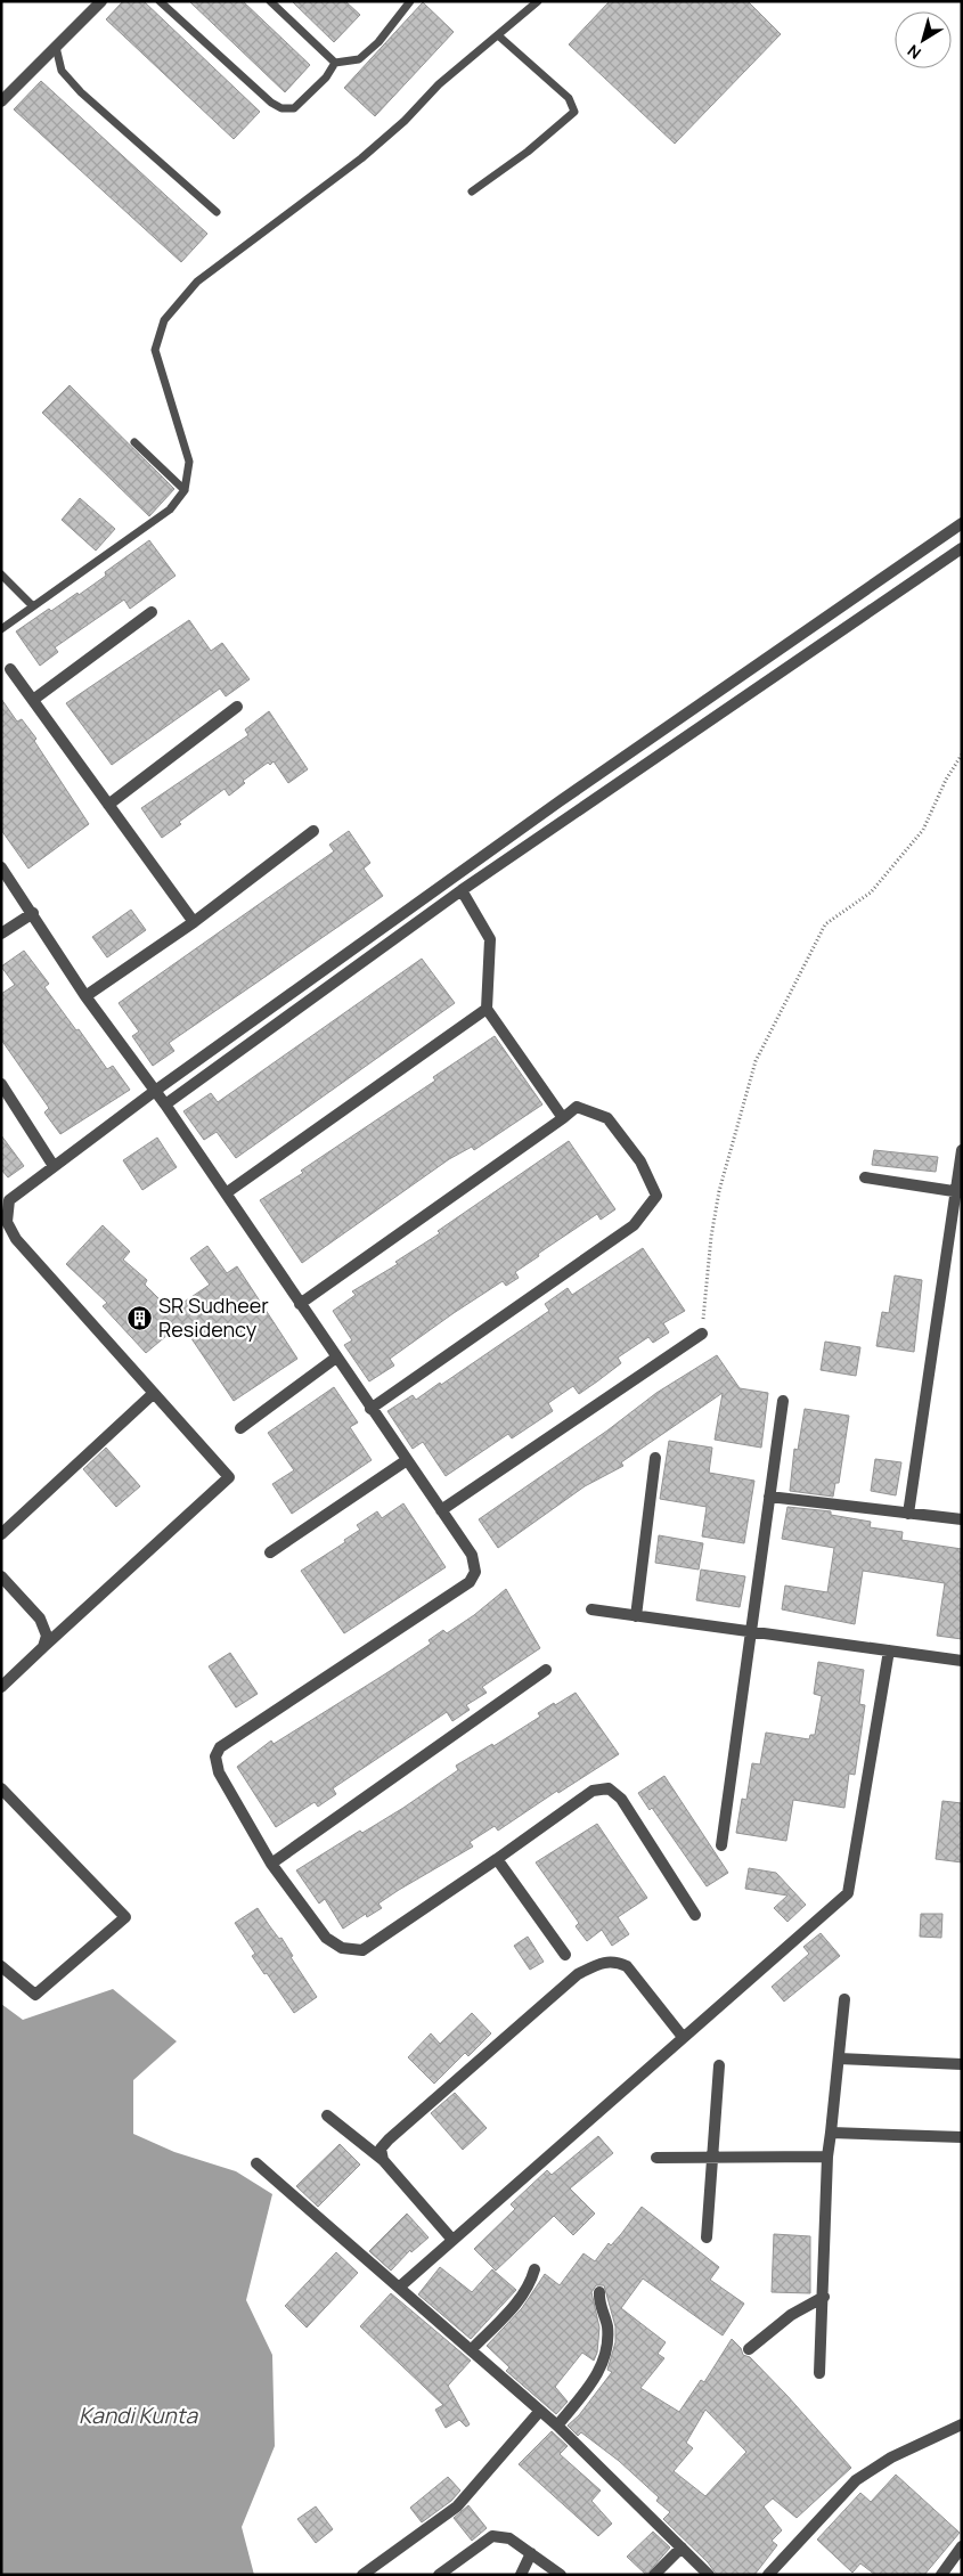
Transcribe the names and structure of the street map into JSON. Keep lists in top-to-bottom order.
{
  "water": ["Kandi Kunta"],
  "places": {
    "building": ["SR Sudheer Residency"]
  },
  "north": "bottom left"
}
